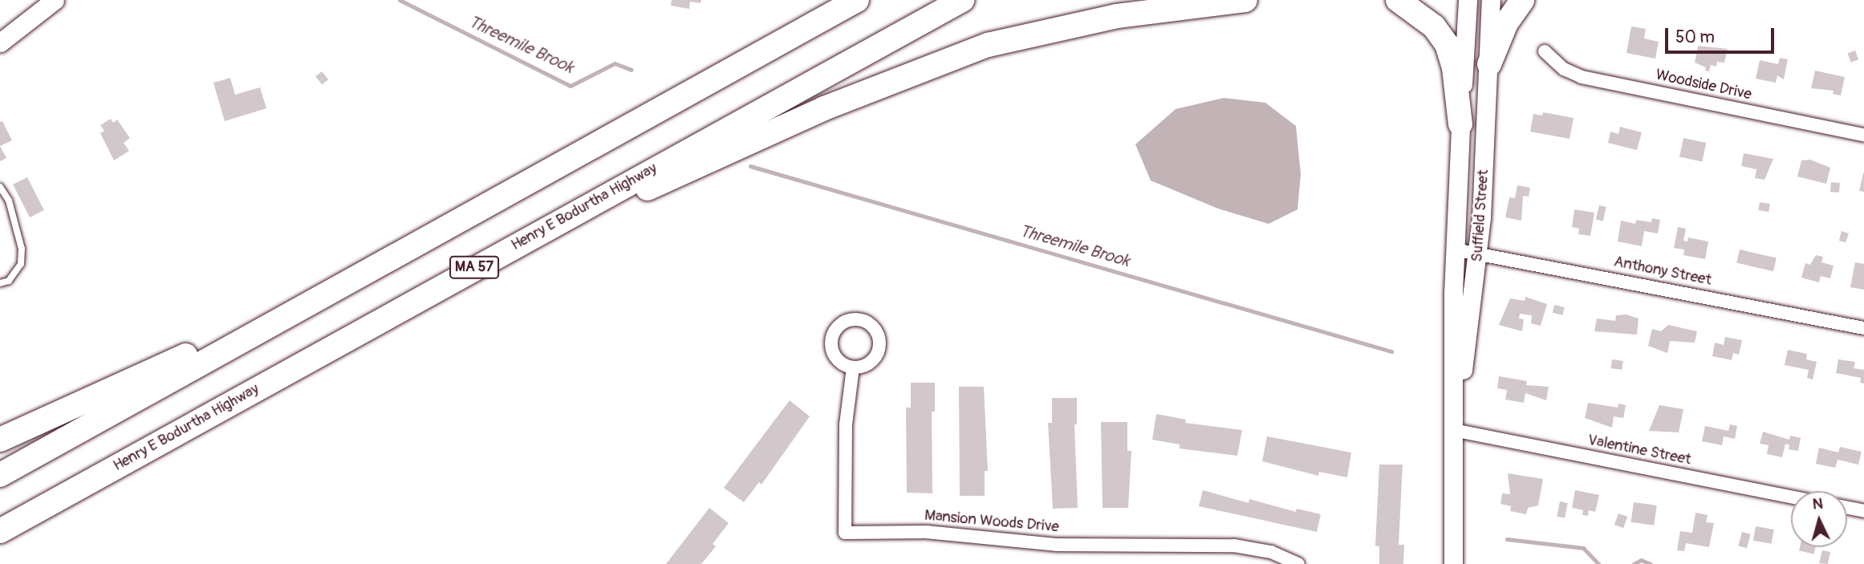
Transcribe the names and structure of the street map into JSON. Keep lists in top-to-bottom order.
{
  "streets": {
    "highway": ["Henry E Bodurtha Highway", "MA 57"],
    "main road": ["Suffield Street"],
    "street": [
      "Woodside Drive",
      "Anthony Street",
      "Valentine Street",
      "Mansion Woods Drive"
    ]
  },
  "crossings": [
    ["Suffield Street", "Anthony Street"],
    ["Suffield Street", "Valentine Street"]
  ],
  "water": ["Threemile Brook"],
  "scale_bar": "50 m",
  "north": "top"
}
